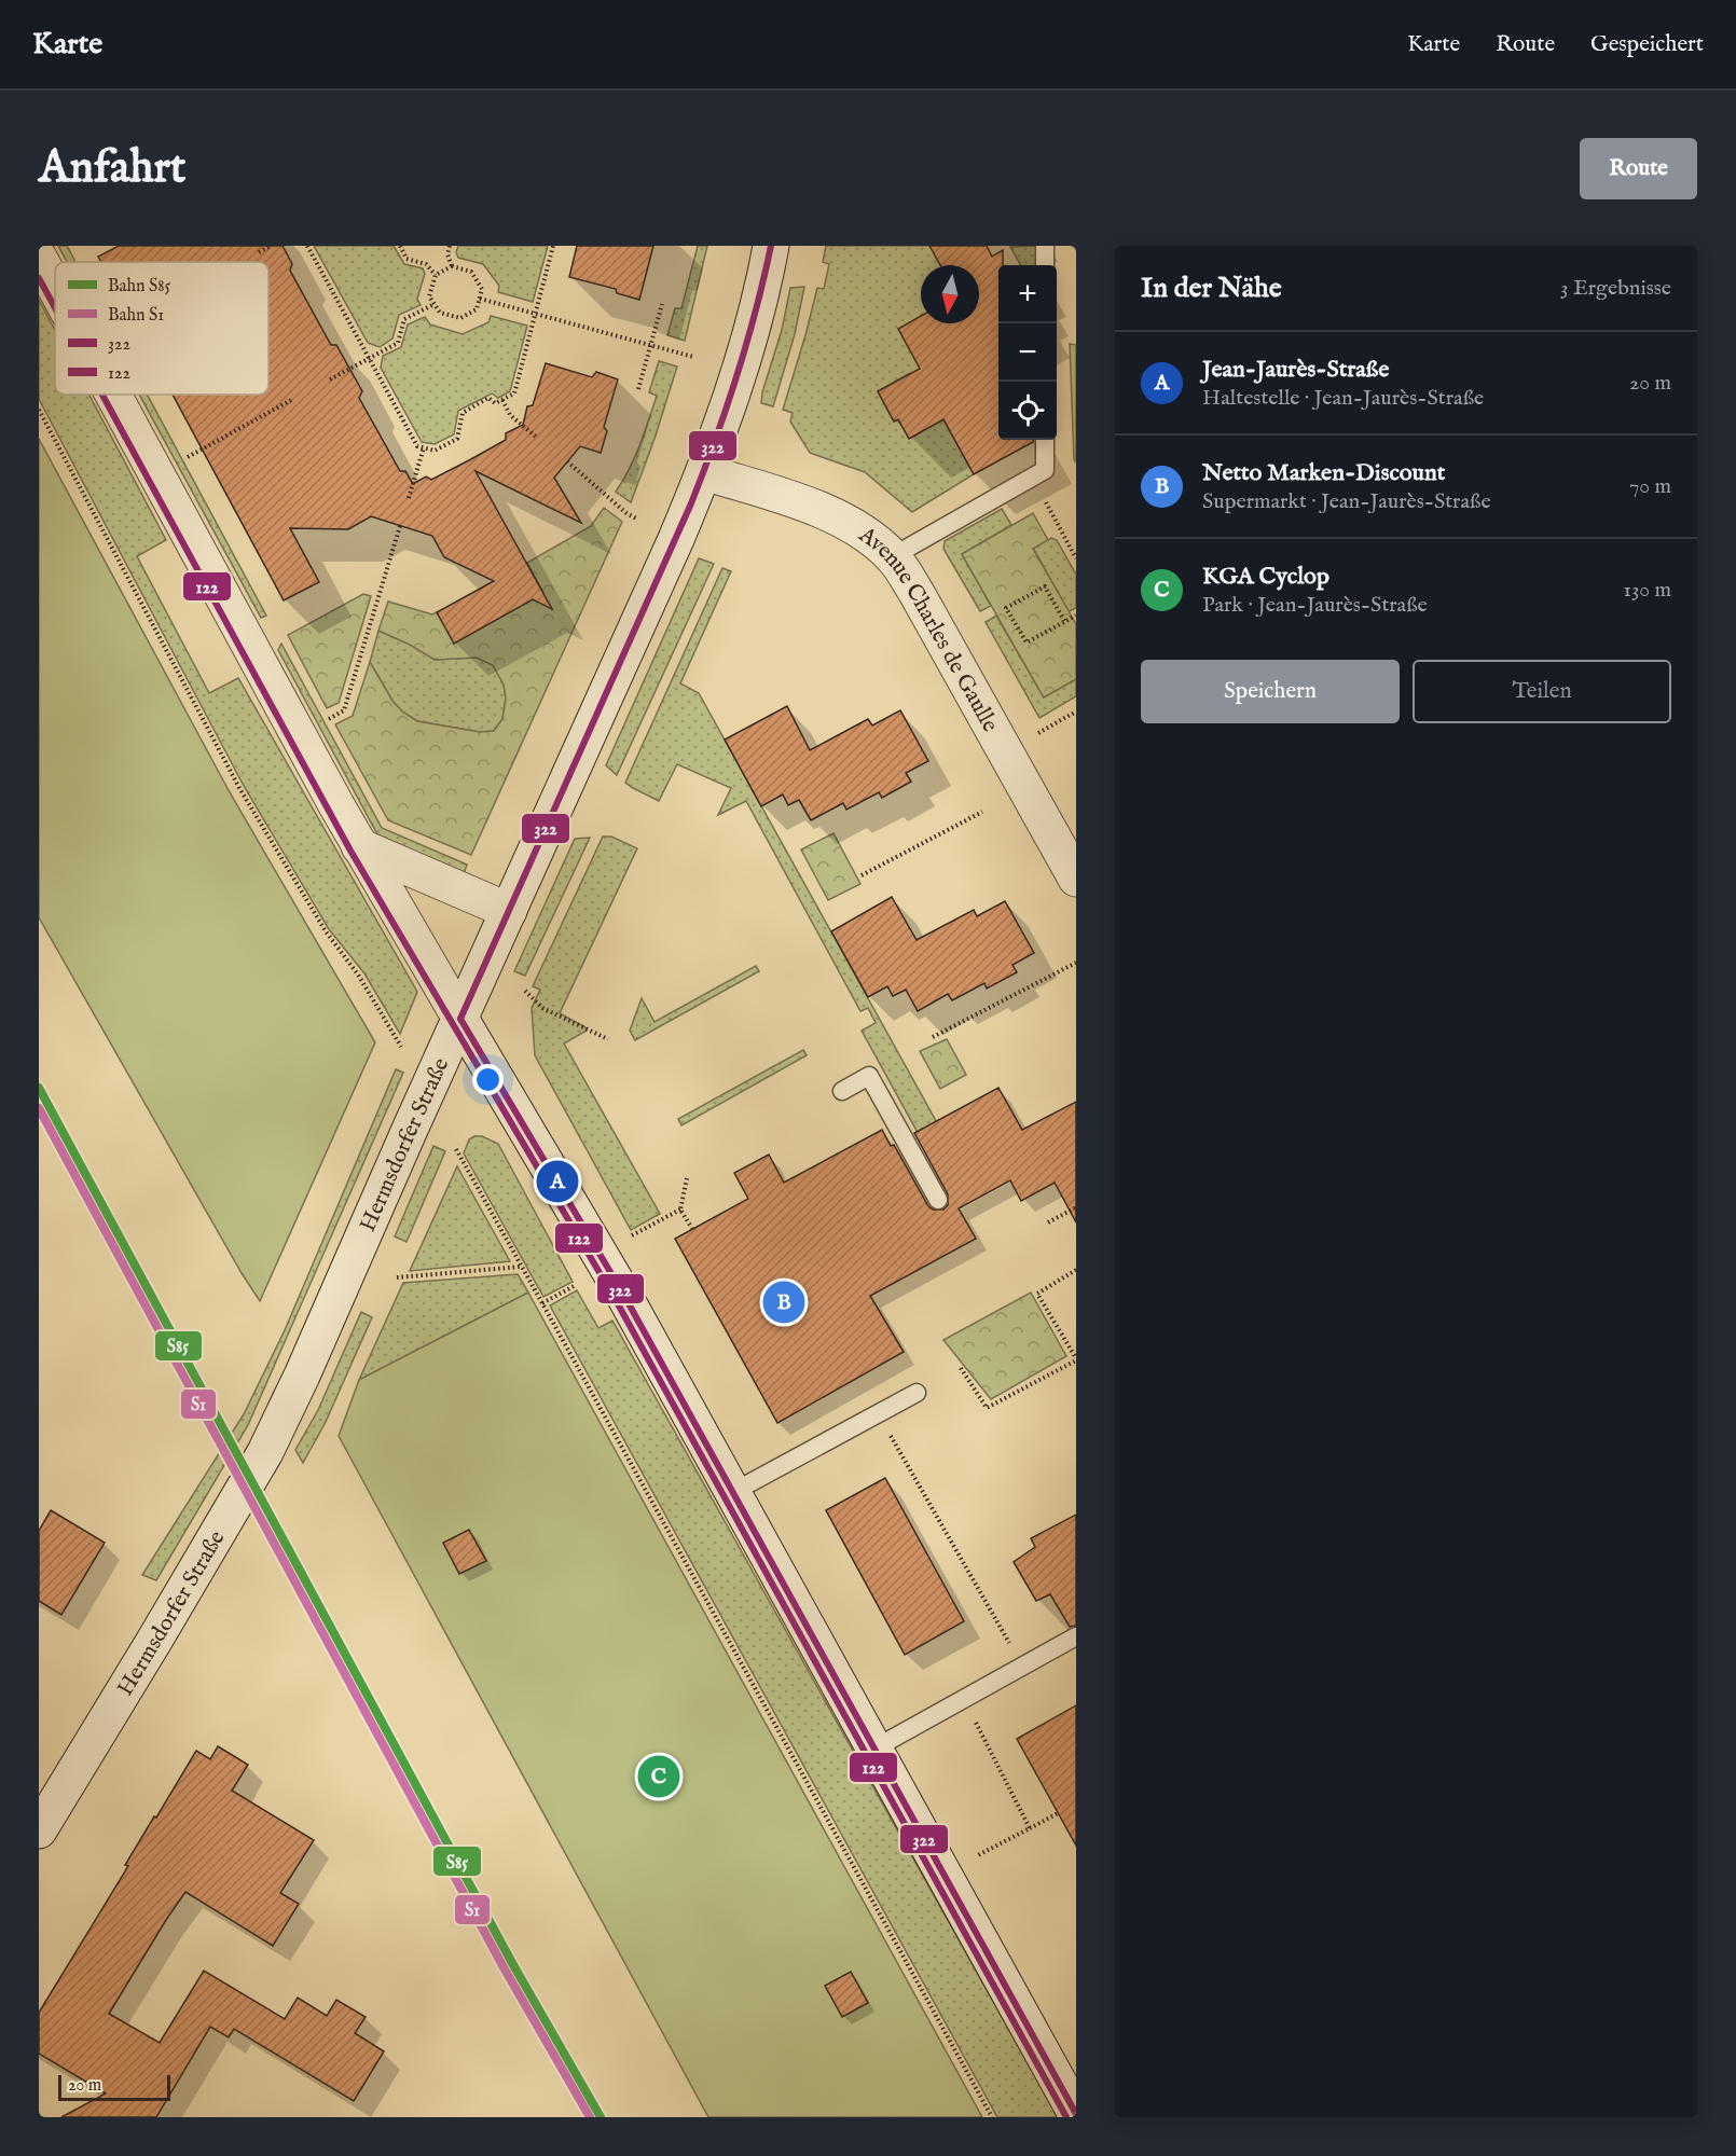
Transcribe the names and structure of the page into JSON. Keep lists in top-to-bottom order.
{
  "streets": {
    "street": ["Avenue Charles de Gaulle", "Hermsdorfer Straße"]
  },
  "crossings": [
    ["Avenue Charles de Gaulle", "Hermsdorfer Straße"]
  ],
  "lines": [
    "transit line 322",
    "transit line 122",
    "rail line S85",
    "rail line S1"
  ],
  "legend": [
    "Bahn S85",
    "Bahn S1",
    "322",
    "122"
  ],
  "scale_bar": "20 m",
  "north": "bottom",
  "page": {
    "header": "Karte",
    "nav": ["Karte", "Route", "Gespeichert"],
    "buttons": [
      "Route",
      ["Speichern", "Teilen"]
    ],
    "title": "Anfahrt",
    "heading": ["In der Nähe", "3 Ergebnisse"],
    "map_buttons": ["+", "−"],
    "list": [
      {
        "mark": "A",
        "name": "Jean-Jaurès-Straße",
        "note": "Haltestelle · Jean-Jaurès-Straße",
        "value": "20 m"
      },
      {
        "mark": "B",
        "name": "Netto Marken-Discount",
        "note": "Supermarkt · Jean-Jaurès-Straße",
        "value": "70 m"
      },
      {
        "mark": "C",
        "name": "KGA Cyclop",
        "note": "Park · Jean-Jaurès-Straße",
        "value": "130 m"
      }
    ],
    "pins": ["A", "B", "C"],
    "scale": "20 m"
  }
}
